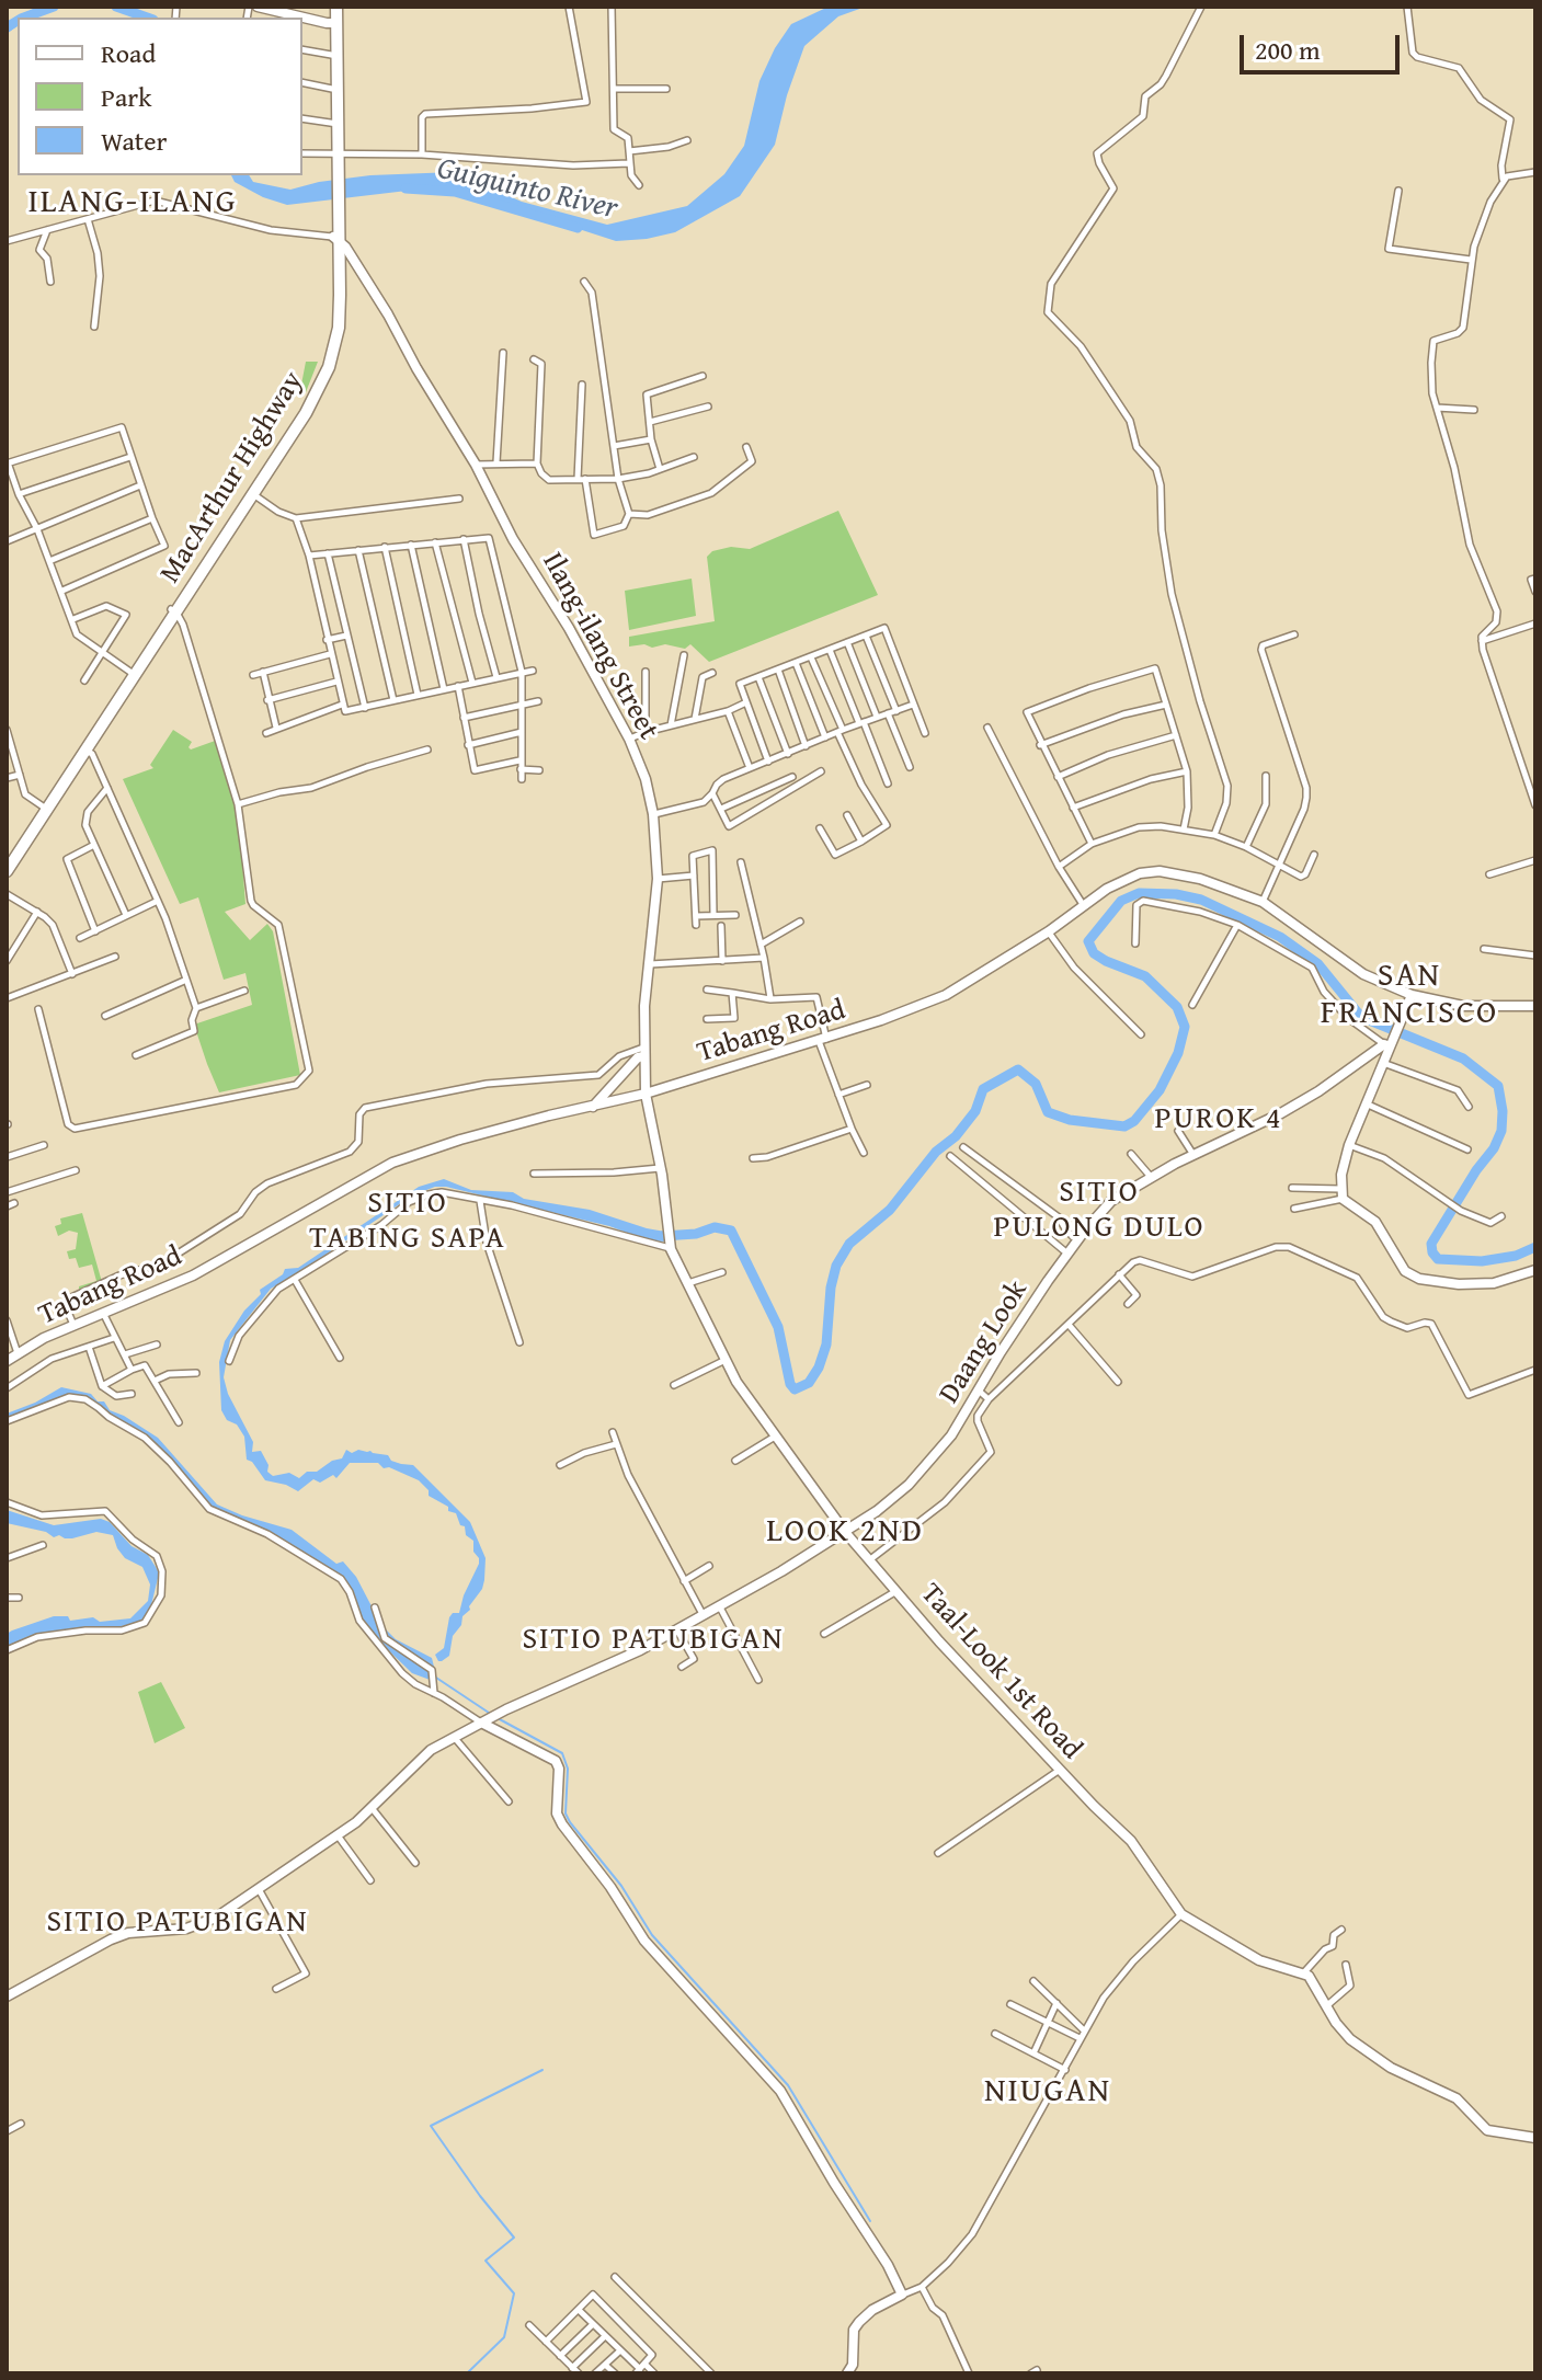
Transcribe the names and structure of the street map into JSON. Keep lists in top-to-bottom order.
{
  "streets": {
    "highway": ["MacArthur Highway"],
    "street": [
      "Ilang-ilang Street",
      "Tabang Road",
      "Daang Look",
      "Taal-Look 1st Road"
    ]
  },
  "crossings": [
    ["MacArthur Highway", "Ilang-ilang Street"],
    ["Ilang-ilang Street", "Taal-Look 1st Road"],
    ["Tabang Road", "Taal-Look 1st Road"],
    ["Daang Look", "Taal-Look 1st Road"]
  ],
  "districts": [
    "ILANG-ILANG",
    "SAN FRANCISCO",
    "PUROK 4",
    "SITIO PULONG DULO",
    "SITIO TABING SAPA",
    "LOOK 2ND",
    "SITIO PATUBIGAN",
    "SITIO PATUBIGAN",
    "NIUGAN"
  ],
  "water": ["Guiguinto River"],
  "legend": ["Road", "Park", "Water"],
  "scale_bar": "200 m"
}
